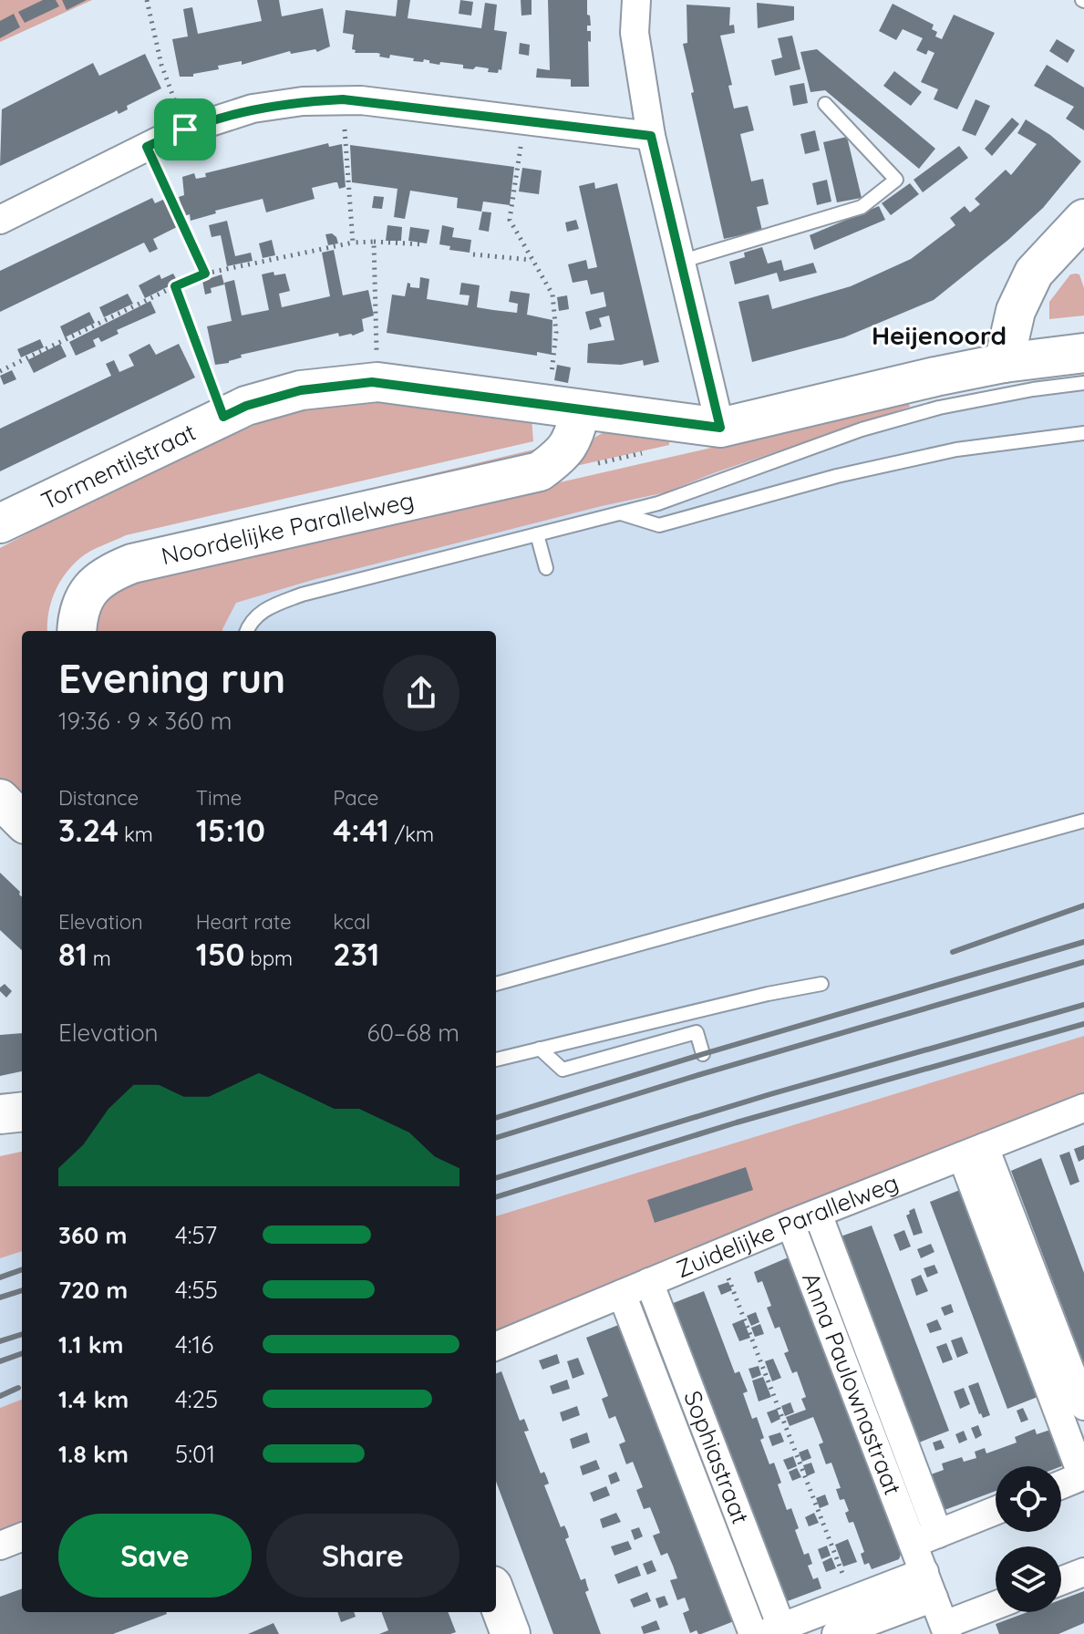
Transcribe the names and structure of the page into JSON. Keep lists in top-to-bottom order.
{
  "streets": {
    "street": [
      "Tormentilstraat",
      "Noordelijke Parallelweg",
      "Zuidelijke Parallelweg",
      "Anna Paulownastraat",
      "Sophiastraat"
    ]
  },
  "crossings": [
    ["Tormentilstraat", "Noordelijke Parallelweg"],
    ["Zuidelijke Parallelweg", "Anna Paulownastraat"],
    ["Zuidelijke Parallelweg", "Sophiastraat"]
  ],
  "districts": ["Heijenoord"],
  "page": {
    "heading": ["Evening run", "19:36 · 9 × 360 m"],
    "stats": [
      ["Distance", "3.24 km"],
      ["Time", "15:10"],
      ["Pace", "4:41 /km"],
      ["Elevation", "81 m"],
      ["Heart rate", "150 bpm"],
      ["kcal", "231"]
    ],
    "chart": ["Elevation", "60–68 m"],
    "list": [
      {
        "name": "360 m",
        "note": "4:57"
      },
      {
        "name": "720 m",
        "note": "4:55"
      },
      {
        "name": "1.1 km",
        "note": "4:16"
      },
      {
        "name": "1.4 km",
        "note": "4:25"
      },
      {
        "name": "1.8 km",
        "note": "5:01"
      }
    ],
    "buttons": ["Save", "Share"]
  }
}
